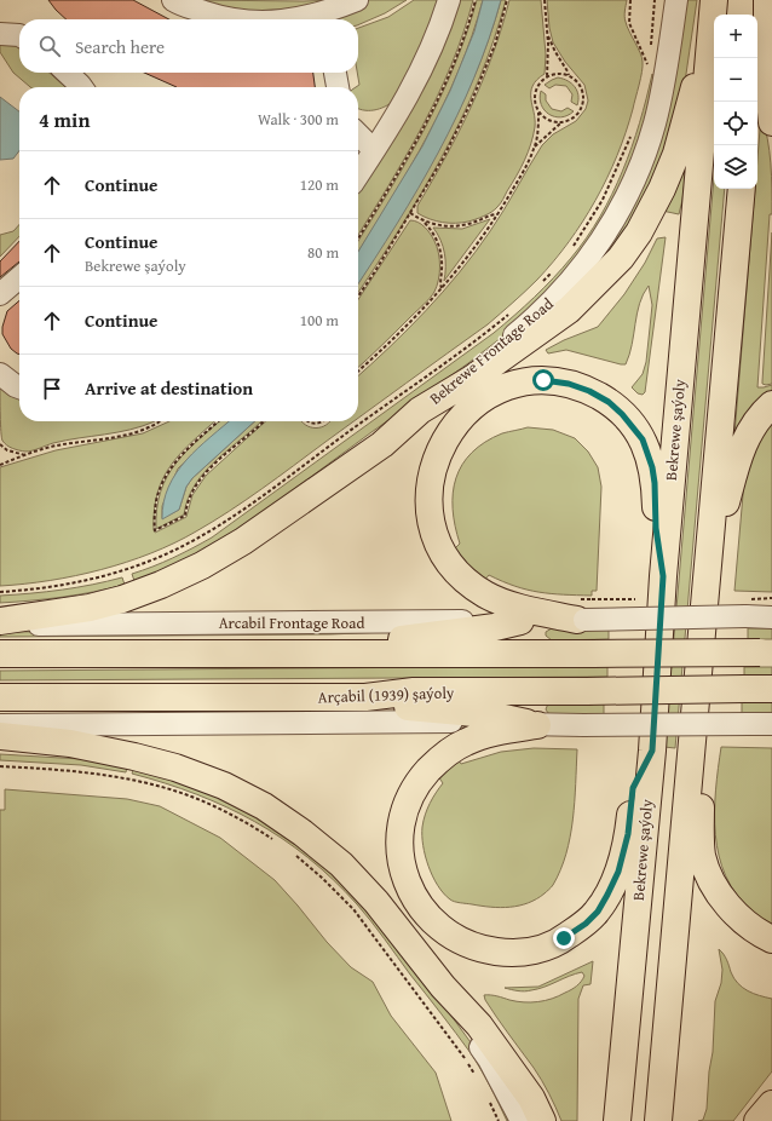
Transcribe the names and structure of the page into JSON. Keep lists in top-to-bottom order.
{
  "streets": {
    "main road": ["Bekrewe şaýoly", "Arçabil (1939) şaýoly"],
    "street": ["Bekrewe Frontage Road", "Arcabil Frontage Road"]
  },
  "page": {
    "map_buttons": ["+", "−"],
    "search": "Search here",
    "heading": ["4 min", "Walk · 300 m"],
    "list": [
      ["Continue", "120 m"],
      ["Continue", "Bekrewe şaýoly", "80 m"],
      ["Continue", "100 m"],
      "Arrive at destination"
    ]
  }
}
